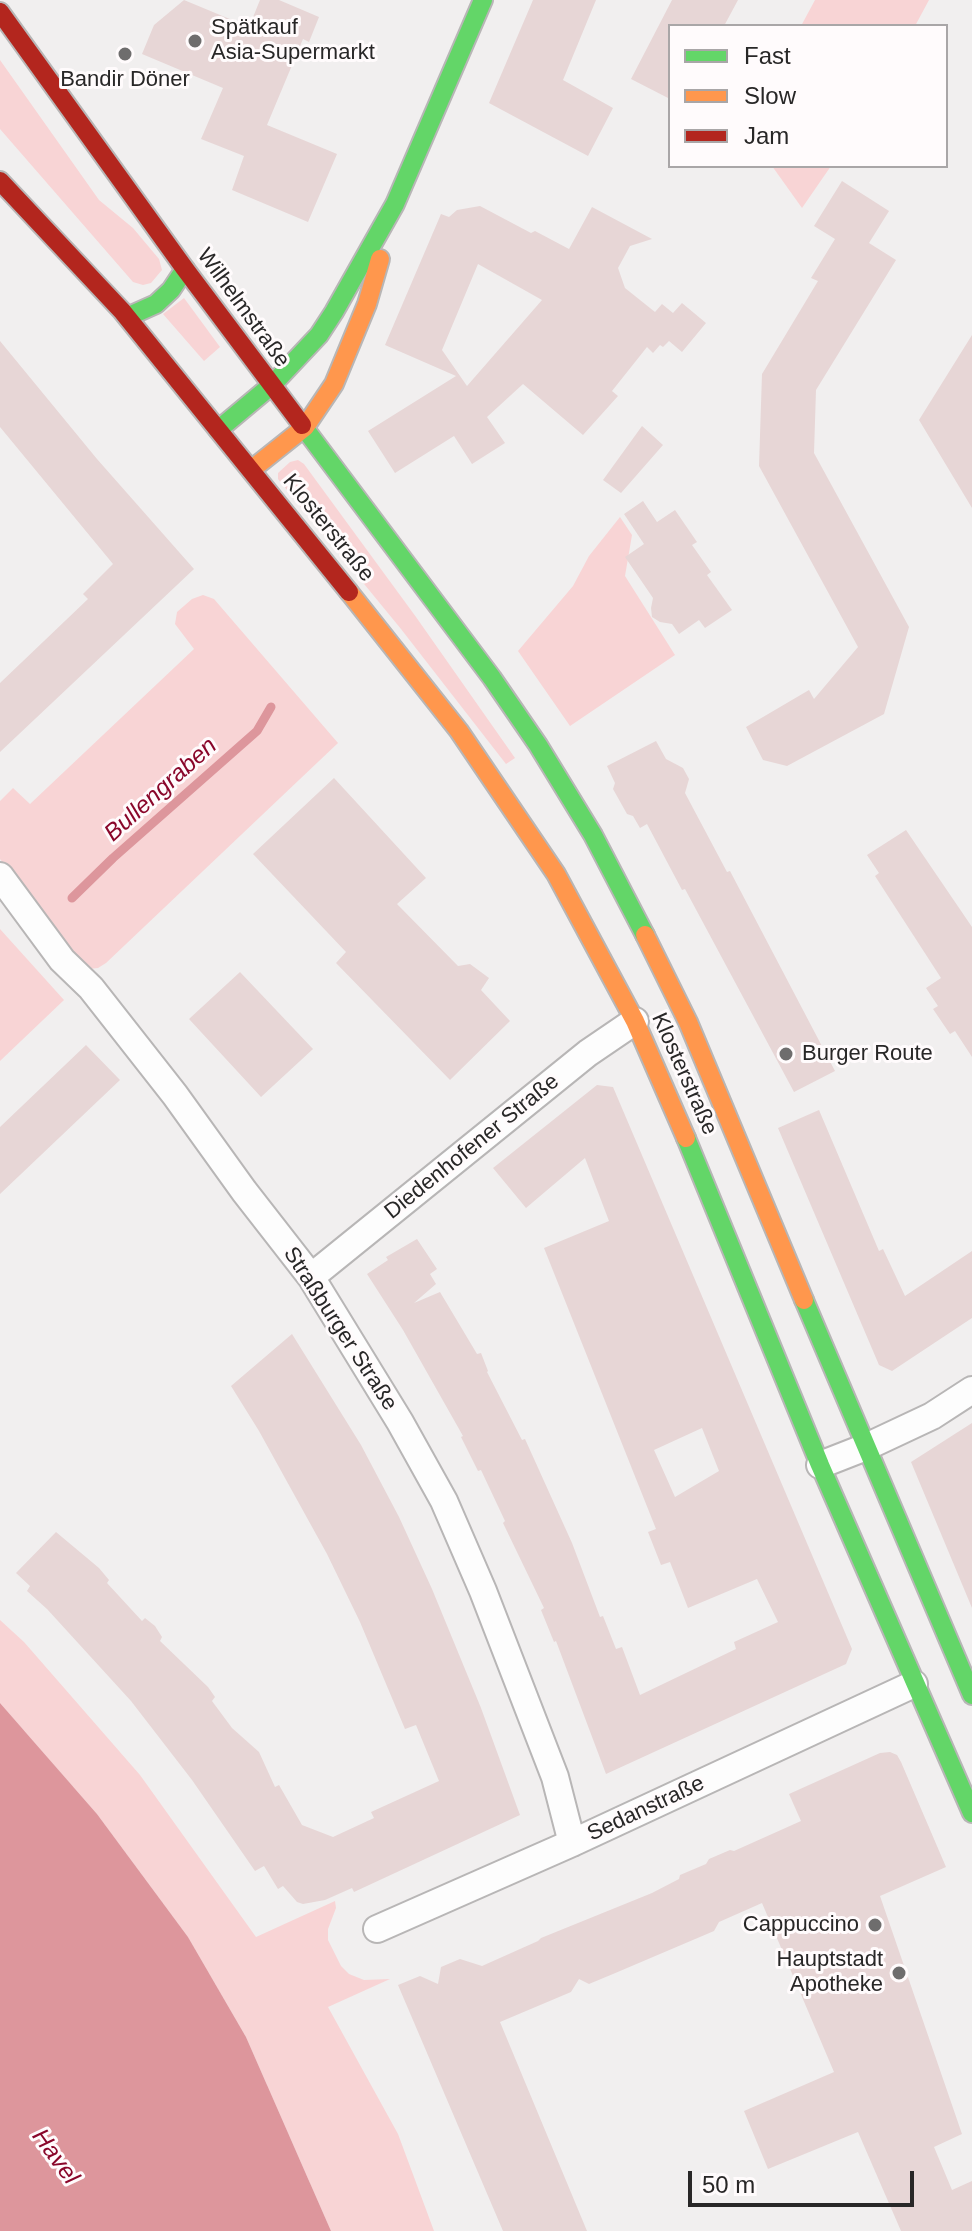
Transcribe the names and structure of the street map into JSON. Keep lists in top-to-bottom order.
{
  "streets": {
    "main road": ["Wilhelmstraße", "Klosterstraße"],
    "street": ["Diedenhofener Straße", "Straßburger Straße", "Sedanstraße"]
  },
  "crossings": [
    ["Wilhelmstraße", "Klosterstraße"],
    ["Klosterstraße", "Diedenhofener Straße"],
    ["Klosterstraße", "Sedanstraße"],
    ["Diedenhofener Straße", "Straßburger Straße"],
    ["Straßburger Straße", "Sedanstraße"]
  ],
  "water": ["Bullengraben", "Havel"],
  "places": [
    "Spätkauf Asia-Supermarkt",
    "Bandir Döner",
    "Burger Route",
    "Cappuccino",
    "Hauptstadt Apotheke"
  ],
  "legend": ["Fast", "Slow", "Jam"],
  "scale_bar": "50 m"
}
